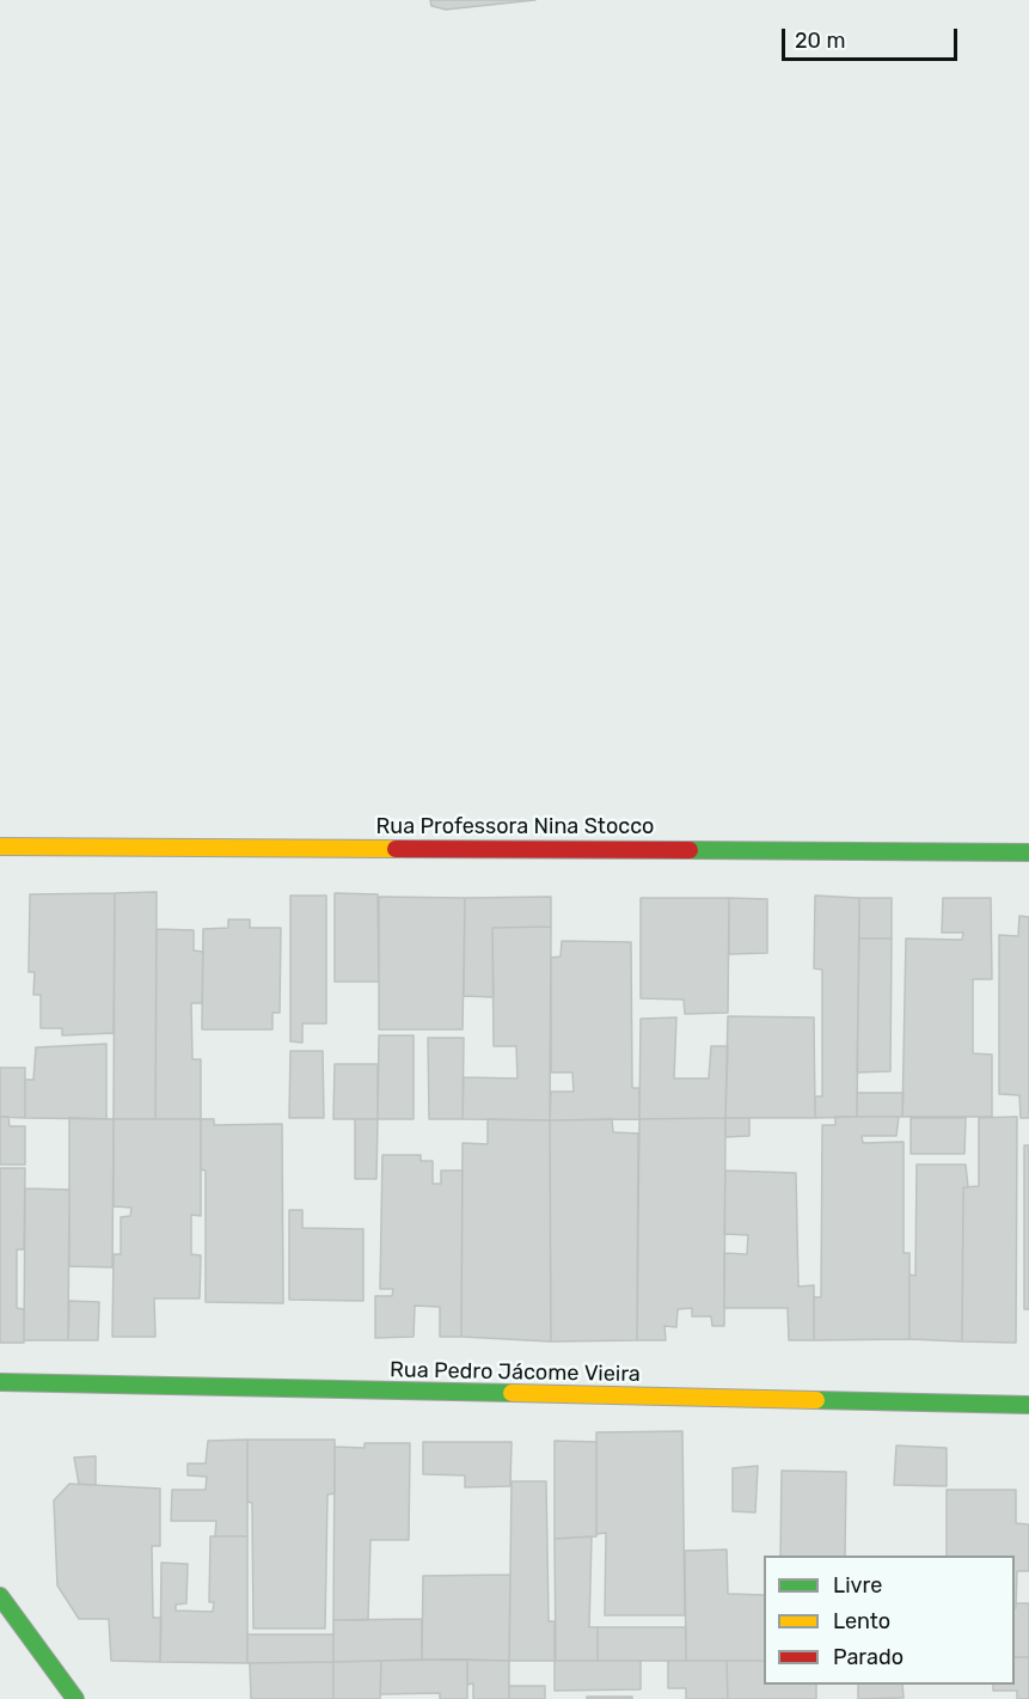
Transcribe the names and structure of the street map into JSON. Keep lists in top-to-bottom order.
{
  "streets": {
    "street": ["Rua Professora Nina Stocco", "Rua Pedro Jácome Vieira"]
  },
  "legend": ["Livre", "Lento", "Parado"],
  "scale_bar": "20 m"
}
